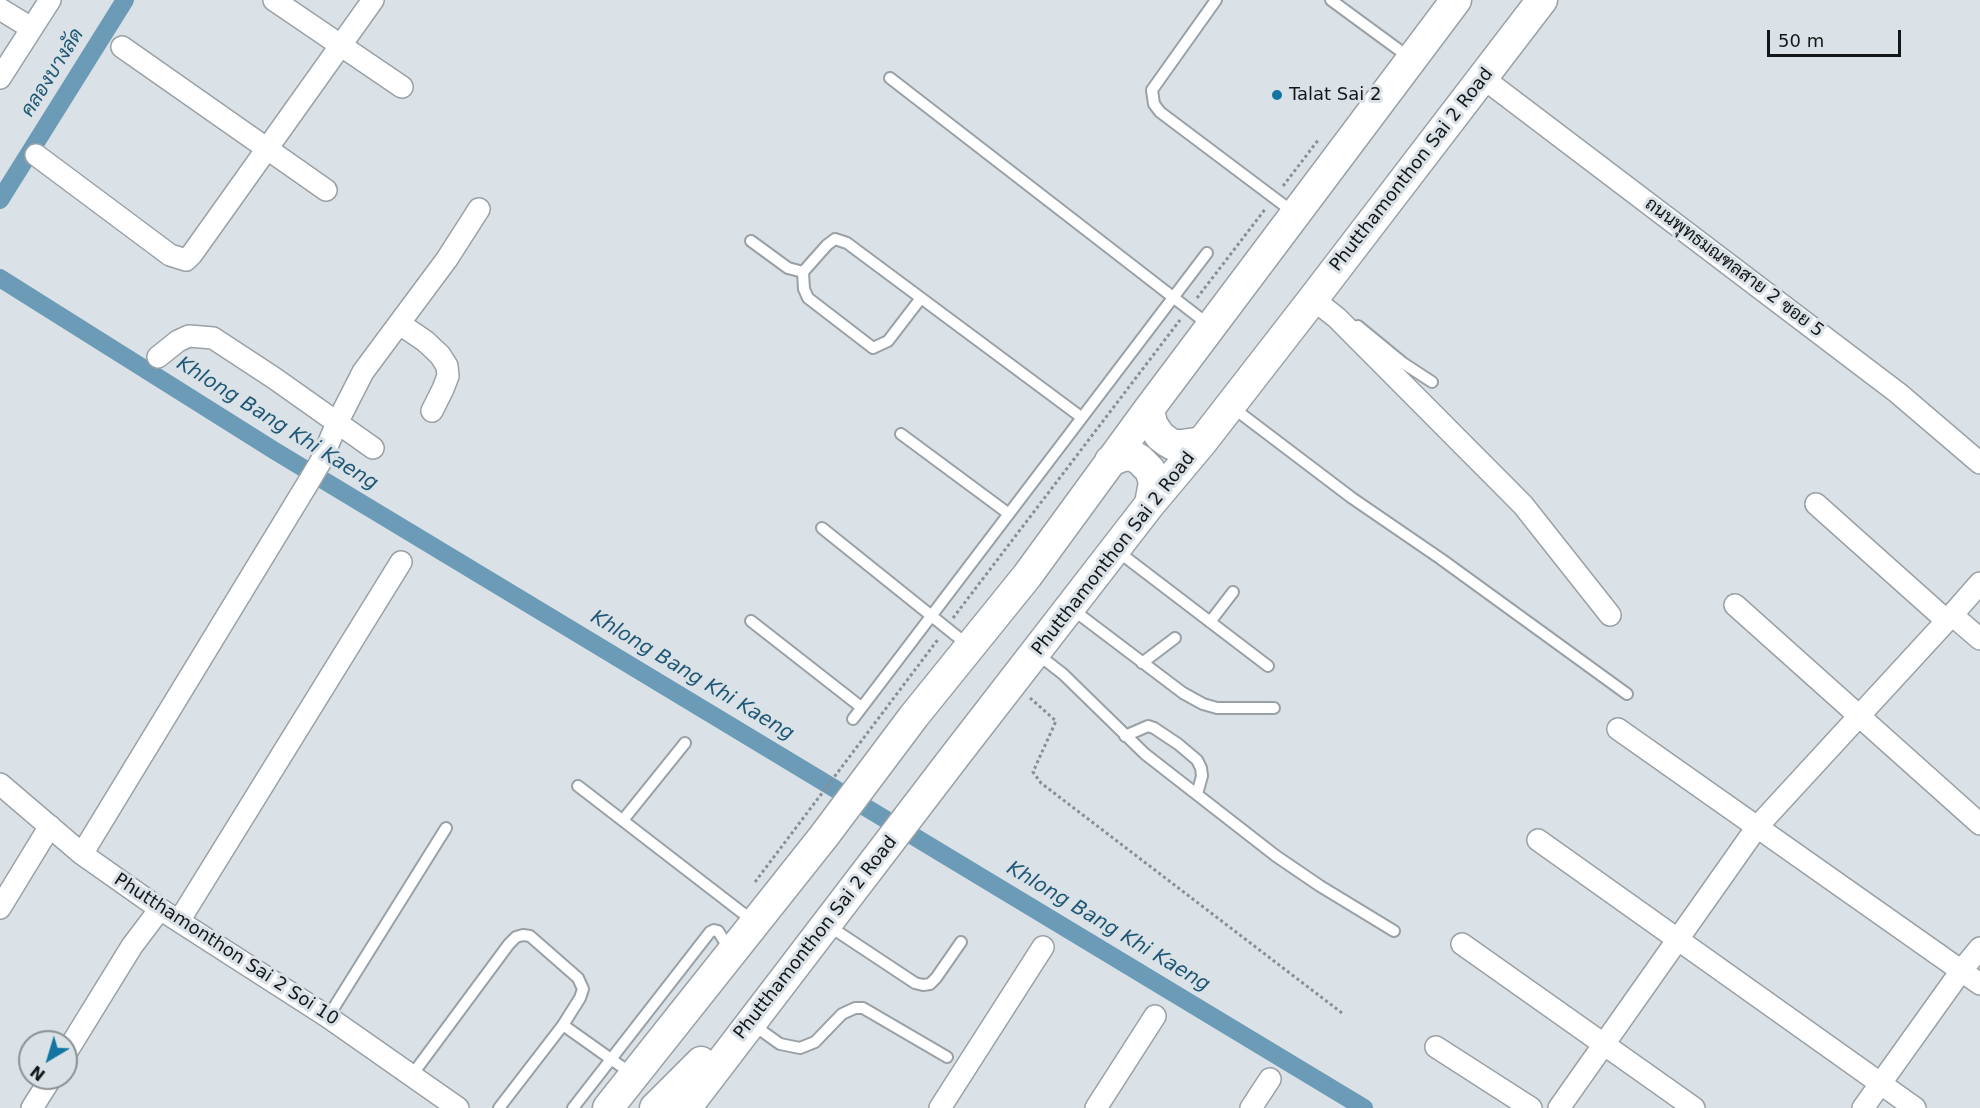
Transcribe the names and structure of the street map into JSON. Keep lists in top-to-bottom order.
{
  "streets": {
    "main road": ["Phutthamonthon Sai 2 Road"],
    "street": ["ถนนพุทธมณฑลสาย 2 ซอย 5", "Phutthamonthon Sai 2 Soi 10"]
  },
  "crossings": [
    ["Phutthamonthon Sai 2 Road", "ถนนพุทธมณฑลสาย 2 ซอย 5"]
  ],
  "water": ["คลองบางลัด", "Khlong Bang Khi Kaeng"],
  "places": ["Talat Sai 2"],
  "scale_bar": "50 m",
  "north": "bottom left"
}
